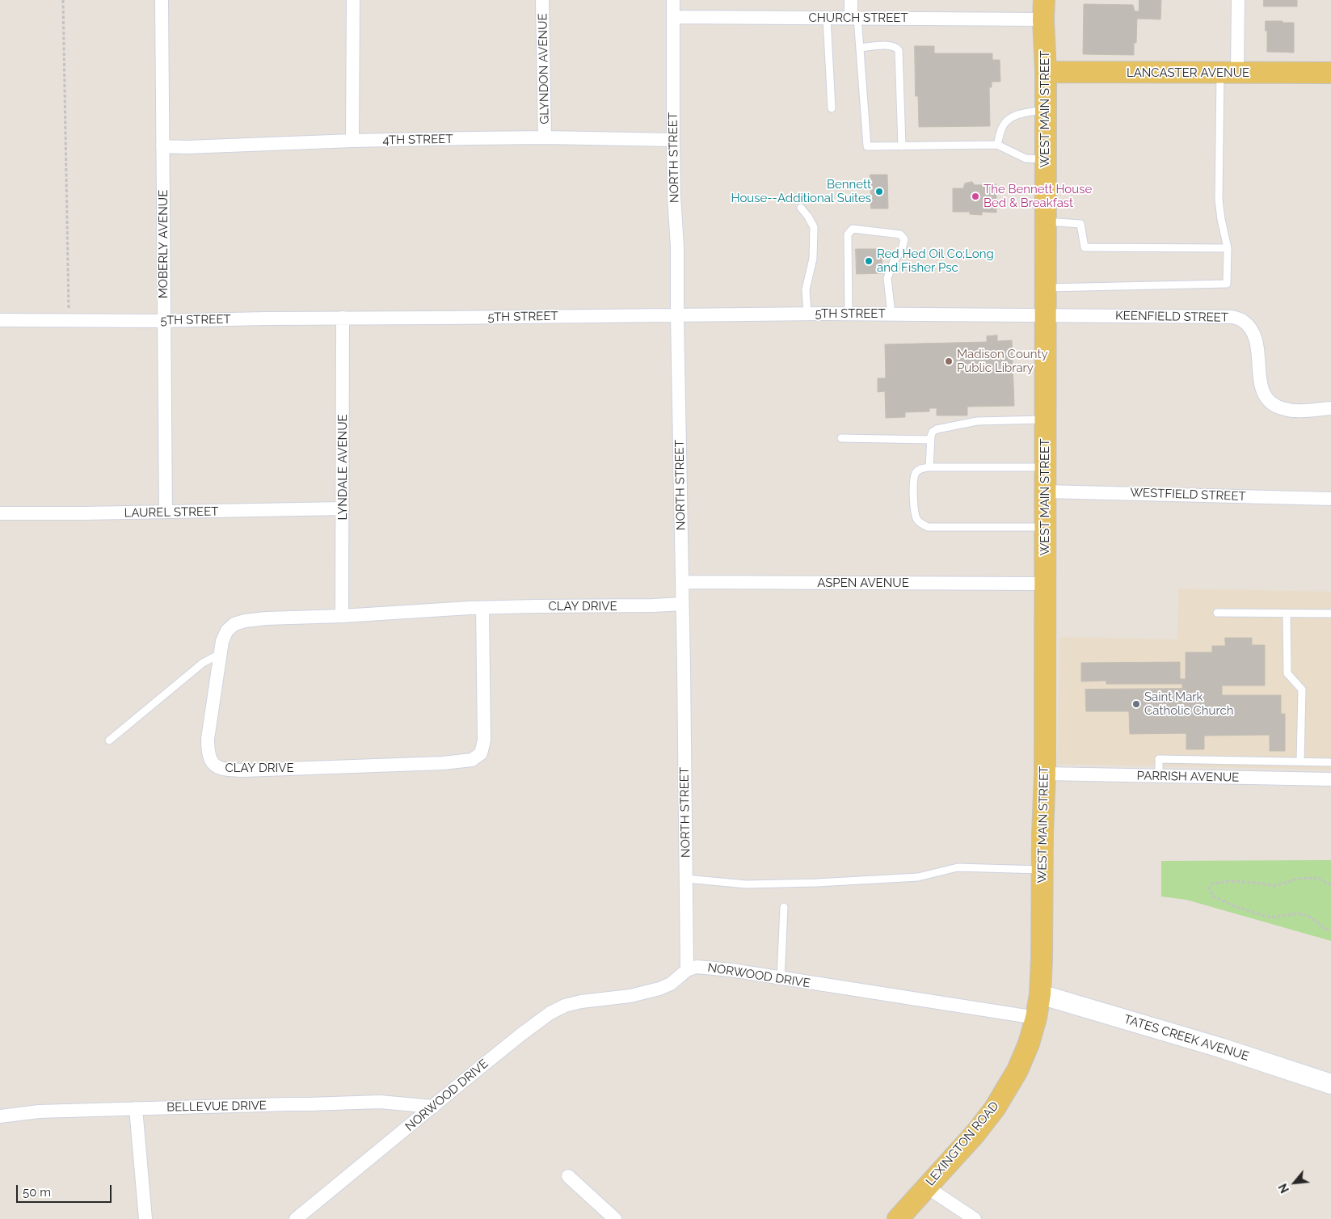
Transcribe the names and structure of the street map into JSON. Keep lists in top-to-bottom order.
{
  "streets": {
    "main road": [
      "LANCASTER AVENUE",
      "WEST MAIN STREET",
      "TATES CREEK AVENUE",
      "LEXINGTON ROAD"
    ],
    "street": [
      "CHURCH STREET",
      "GLYNDON AVENUE",
      "4TH STREET",
      "NORTH STREET",
      "MOBERLY AVENUE",
      "5TH STREET",
      "KEENFIELD STREET",
      "LYNDALE AVENUE",
      "WESTFIELD STREET",
      "LAUREL STREET",
      "ASPEN AVENUE",
      "CLAY DRIVE",
      "PARRISH AVENUE",
      "NORWOOD DRIVE",
      "BELLEVUE DRIVE"
    ]
  },
  "crossings": [
    ["CHURCH STREET", "WEST MAIN STREET"],
    ["CHURCH STREET", "NORTH STREET"],
    ["GLYNDON AVENUE", "4TH STREET"],
    ["LANCASTER AVENUE", "WEST MAIN STREET"],
    ["WEST MAIN STREET", "5TH STREET"],
    ["WEST MAIN STREET", "KEENFIELD STREET"],
    ["WEST MAIN STREET", "WESTFIELD STREET"],
    ["WEST MAIN STREET", "ASPEN AVENUE"],
    ["WEST MAIN STREET", "PARRISH AVENUE"],
    ["WEST MAIN STREET", "TATES CREEK AVENUE"],
    ["WEST MAIN STREET", "LEXINGTON ROAD"],
    ["4TH STREET", "NORTH STREET"],
    ["4TH STREET", "MOBERLY AVENUE"],
    ["NORTH STREET", "5TH STREET"],
    ["NORTH STREET", "ASPEN AVENUE"],
    ["NORTH STREET", "CLAY DRIVE"],
    ["NORTH STREET", "NORWOOD DRIVE"],
    ["MOBERLY AVENUE", "5TH STREET"],
    ["MOBERLY AVENUE", "LAUREL STREET"],
    ["5TH STREET", "KEENFIELD STREET"],
    ["5TH STREET", "LYNDALE AVENUE"],
    ["LYNDALE AVENUE", "LAUREL STREET"],
    ["LYNDALE AVENUE", "CLAY DRIVE"],
    ["NORWOOD DRIVE", "BELLEVUE DRIVE"],
    ["NORWOOD DRIVE", "LEXINGTON ROAD"],
    ["TATES CREEK AVENUE", "LEXINGTON ROAD"]
  ],
  "places": [
    "Bennett House--Additional Suites",
    "The Bennett House Bed & Breakfast",
    "Red Hed Oil Co;Long and Fisher Psc",
    "Madison County Public Library",
    "Saint Mark Catholic Church"
  ],
  "scale_bar": "50 m",
  "north": "bottom left"
}
